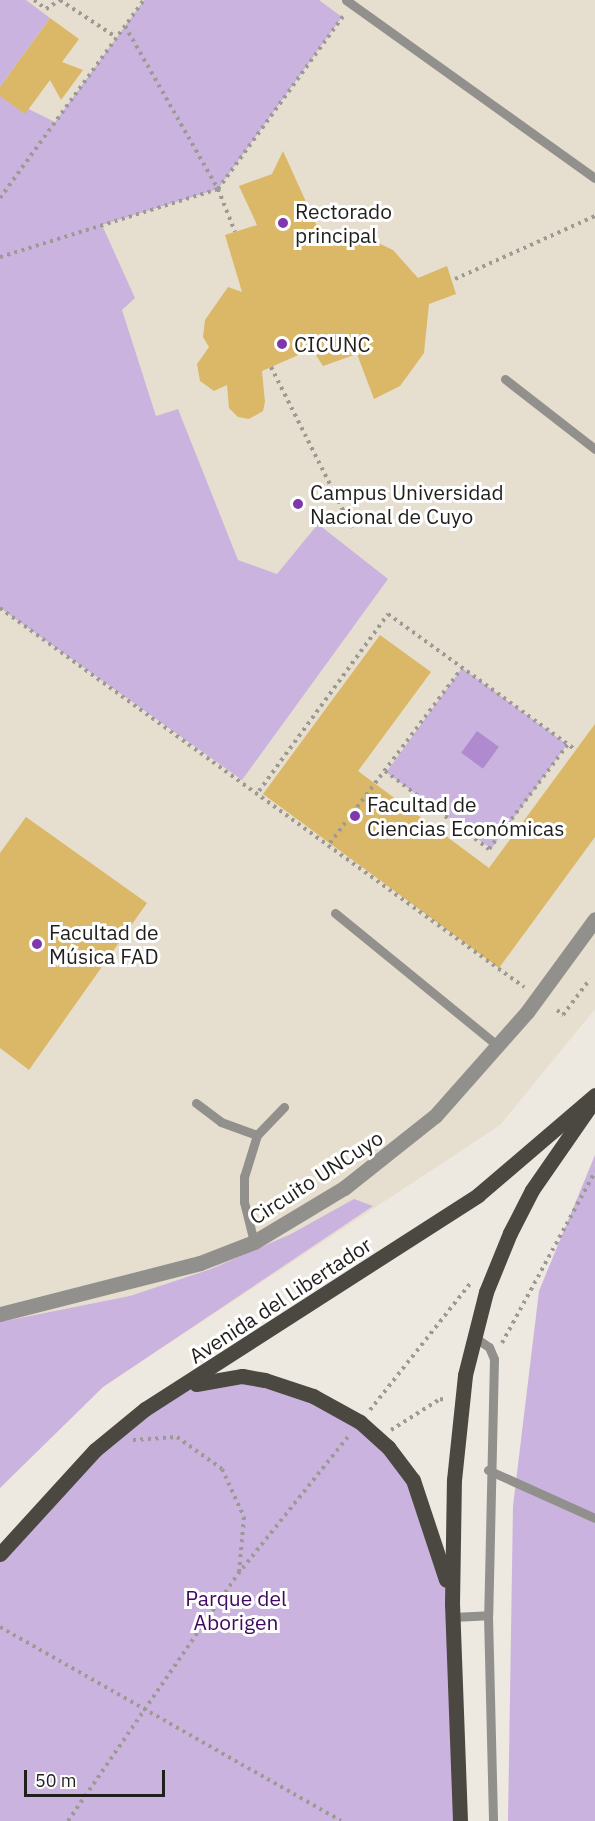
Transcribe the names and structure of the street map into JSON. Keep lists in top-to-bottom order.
{
  "streets": {
    "main road": ["Avenida del Libertador"],
    "street": ["Circuito UNCuyo"]
  },
  "parks": ["Parque del Aborigen"],
  "places": [
    "Rectorado principal",
    "CICUNC",
    "Campus Universidad Nacional de Cuyo",
    "Facultad de Ciencias Económicas",
    "Facultad de Música FAD"
  ],
  "scale_bar": "50 m"
}
